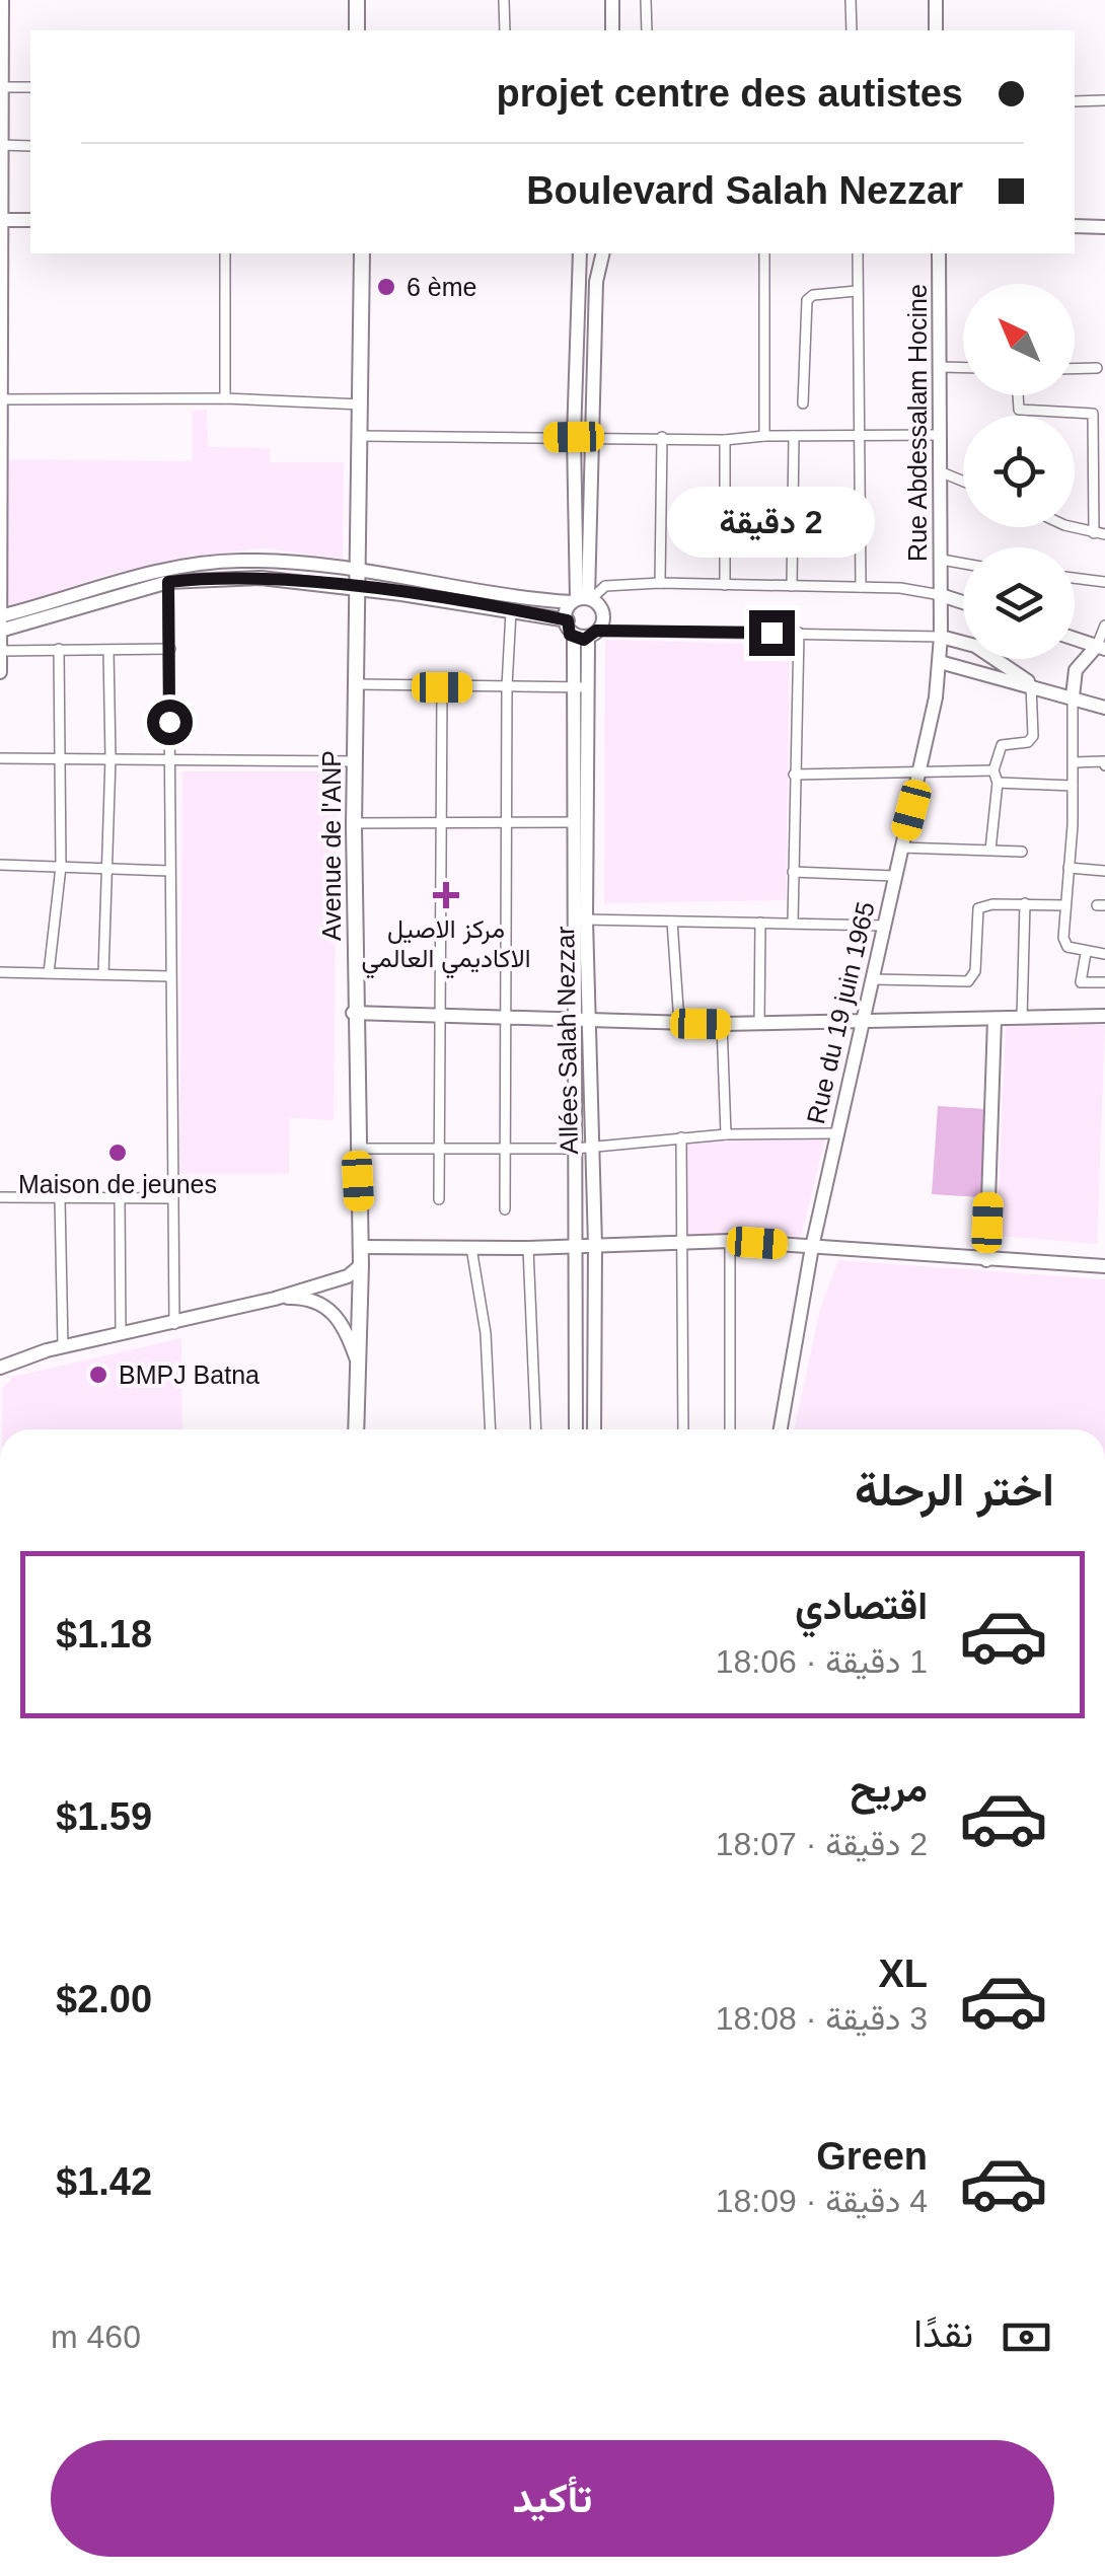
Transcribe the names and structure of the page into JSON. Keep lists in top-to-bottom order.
{
  "streets": {
    "main road": ["Avenue de l'ANP"],
    "street": ["Rue Abdessalam Hocine", "Rue du 19 juin 1965", "Allées Salah Nezzar"]
  },
  "crossings": [
    ["Rue Abdessalam Hocine", "Rue du 19 juin 1965"]
  ],
  "places": {
    "other": ["6 ème", "Maison de jeunes", "BMPJ Batna"],
    "health": ["مركز الاصيل الاكاديمي العالمي"]
  },
  "north": "top left",
  "page": {
    "banner": ["projet centre des autistes", "Boulevard Salah Nezzar"],
    "bubble": "2 دقيقة",
    "heading": "اختر الرحلة",
    "list": [
      {
        "name": "اقتصادي",
        "note": "1 دقيقة · 18:06",
        "value": "$1.18"
      },
      {
        "name": "مريح",
        "note": "2 دقيقة · 18:07",
        "value": "$1.59"
      },
      {
        "name": "XL",
        "note": "3 دقيقة · 18:08",
        "value": "$2.00"
      },
      {
        "name": "Green",
        "note": "4 دقيقة · 18:09",
        "value": "$1.42"
      }
    ],
    "pay": ["نقدًا", "460 m"],
    "buttons": "تأكيد"
  }
}
